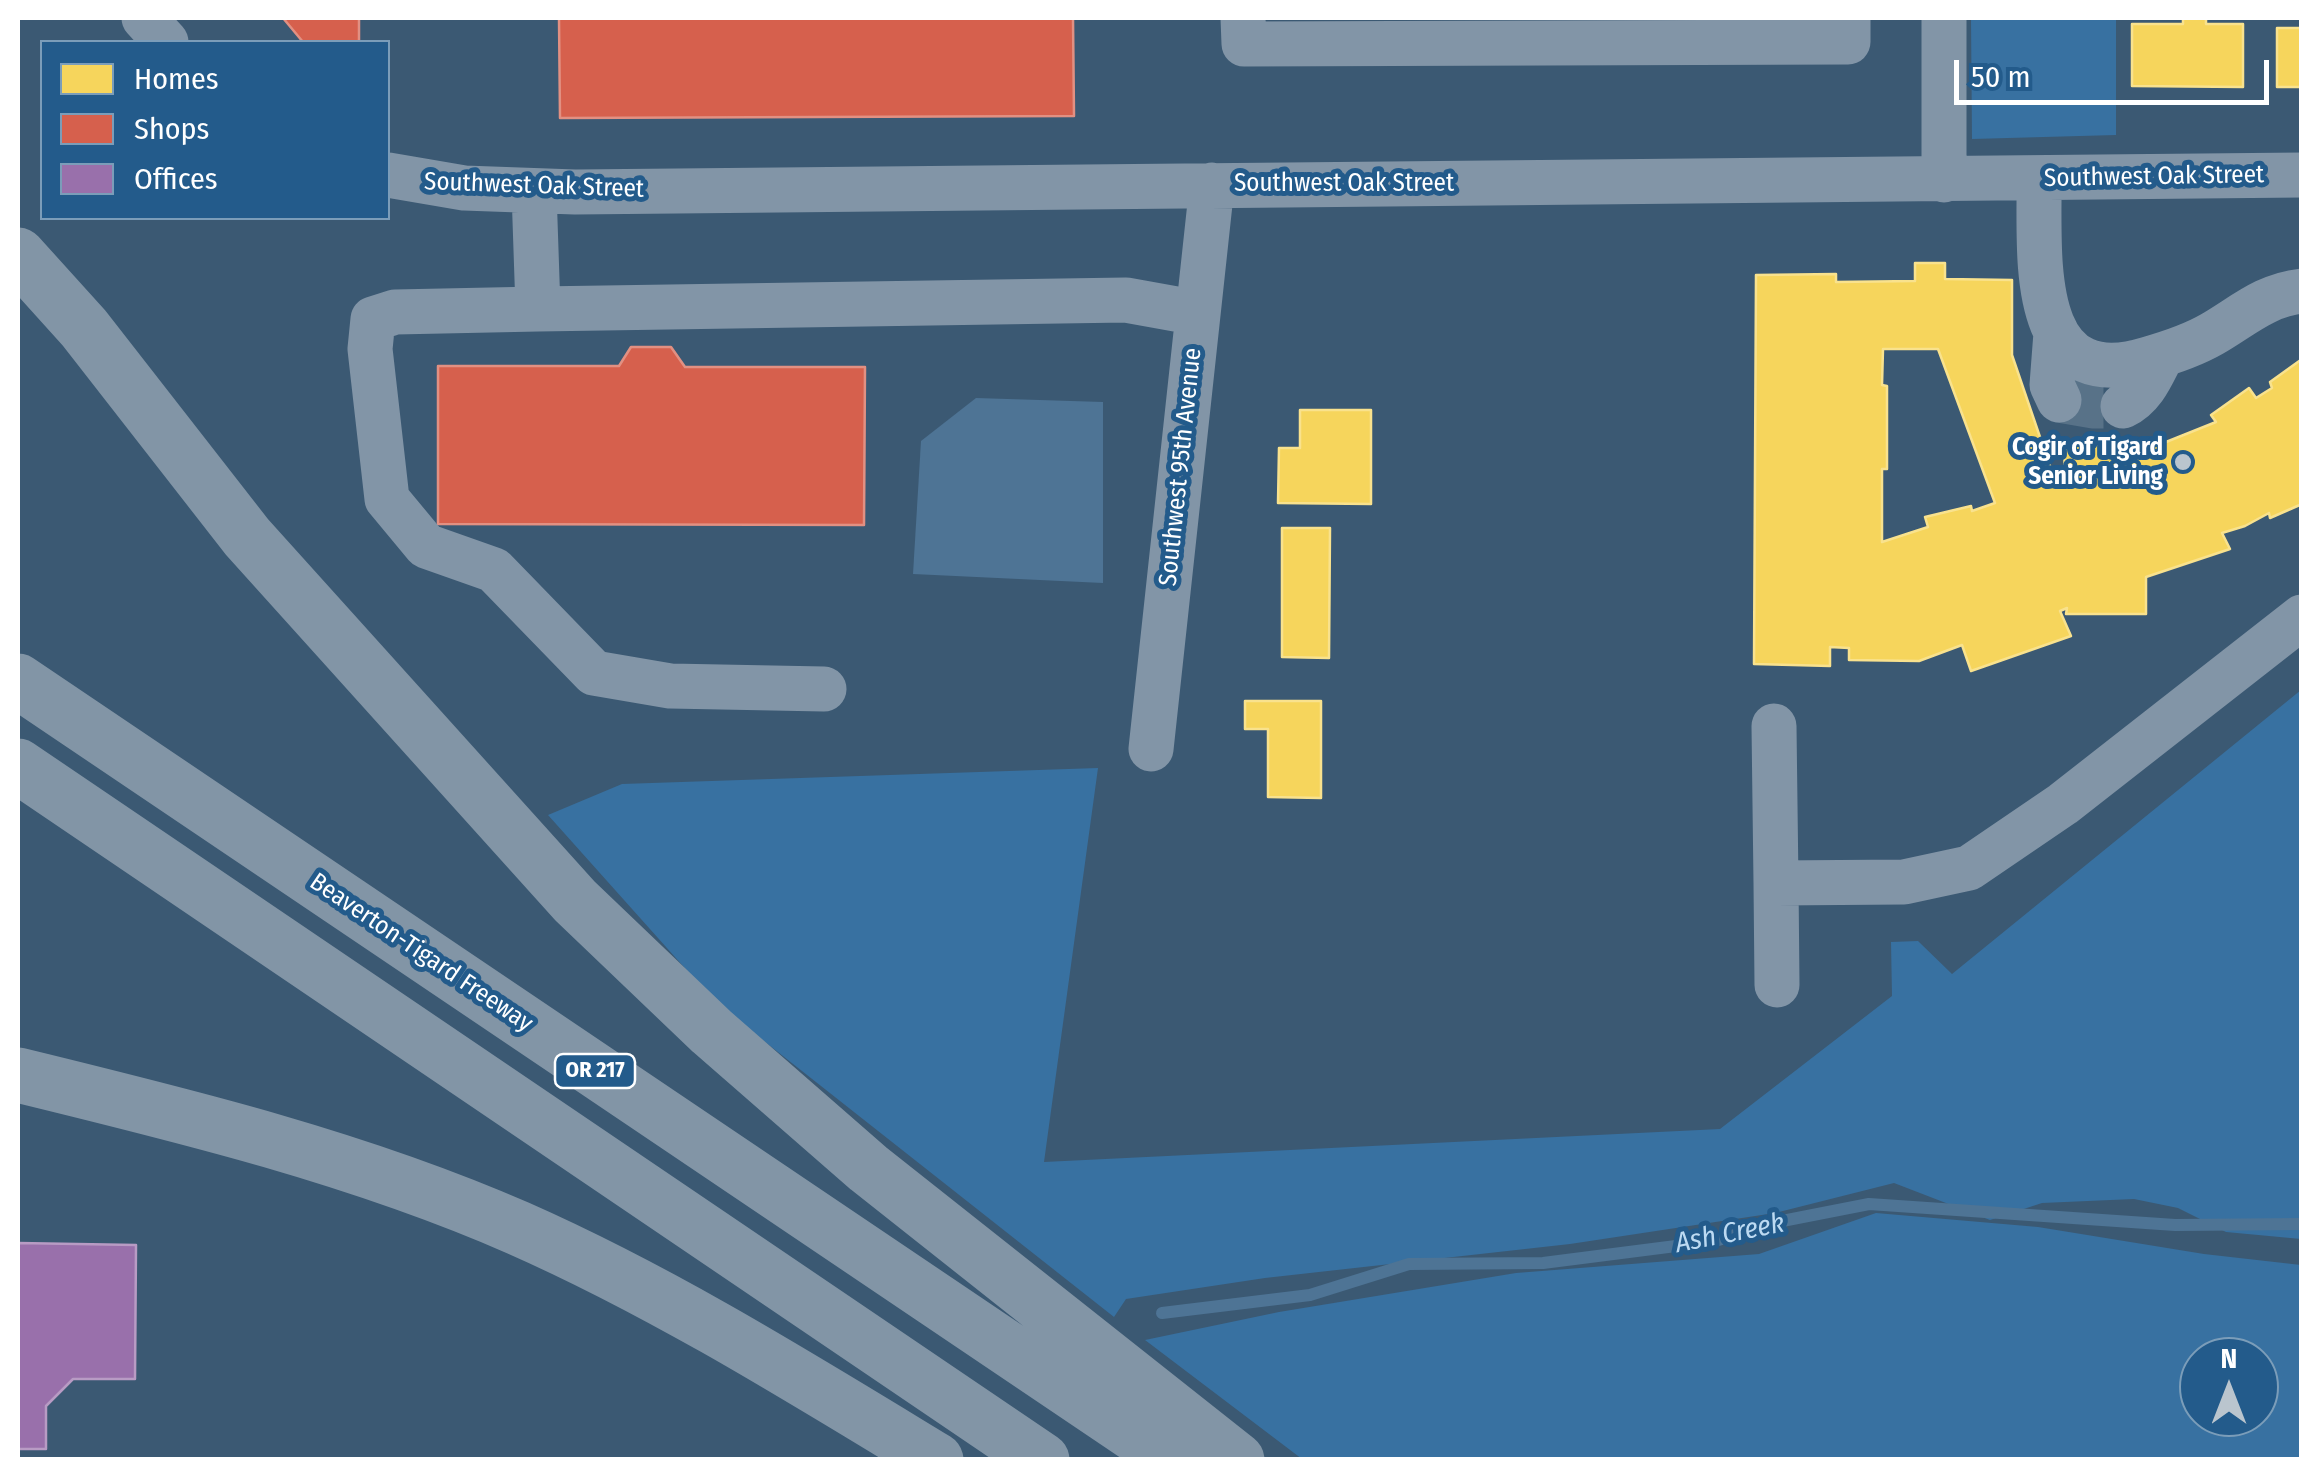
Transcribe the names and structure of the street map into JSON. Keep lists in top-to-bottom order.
{
  "streets": {
    "highway": ["Beaverton-Tigard Freeway", "OR 217"],
    "street": ["Southwest Oak Street", "Southwest 95th Avenue"]
  },
  "crossings": [
    ["Southwest Oak Street", "Southwest 95th Avenue"]
  ],
  "water": ["Ash Creek"],
  "places": ["Cogir of Tigard Senior Living"],
  "legend": ["Homes", "Shops", "Offices"],
  "scale_bar": "50 m",
  "north": "top"
}
